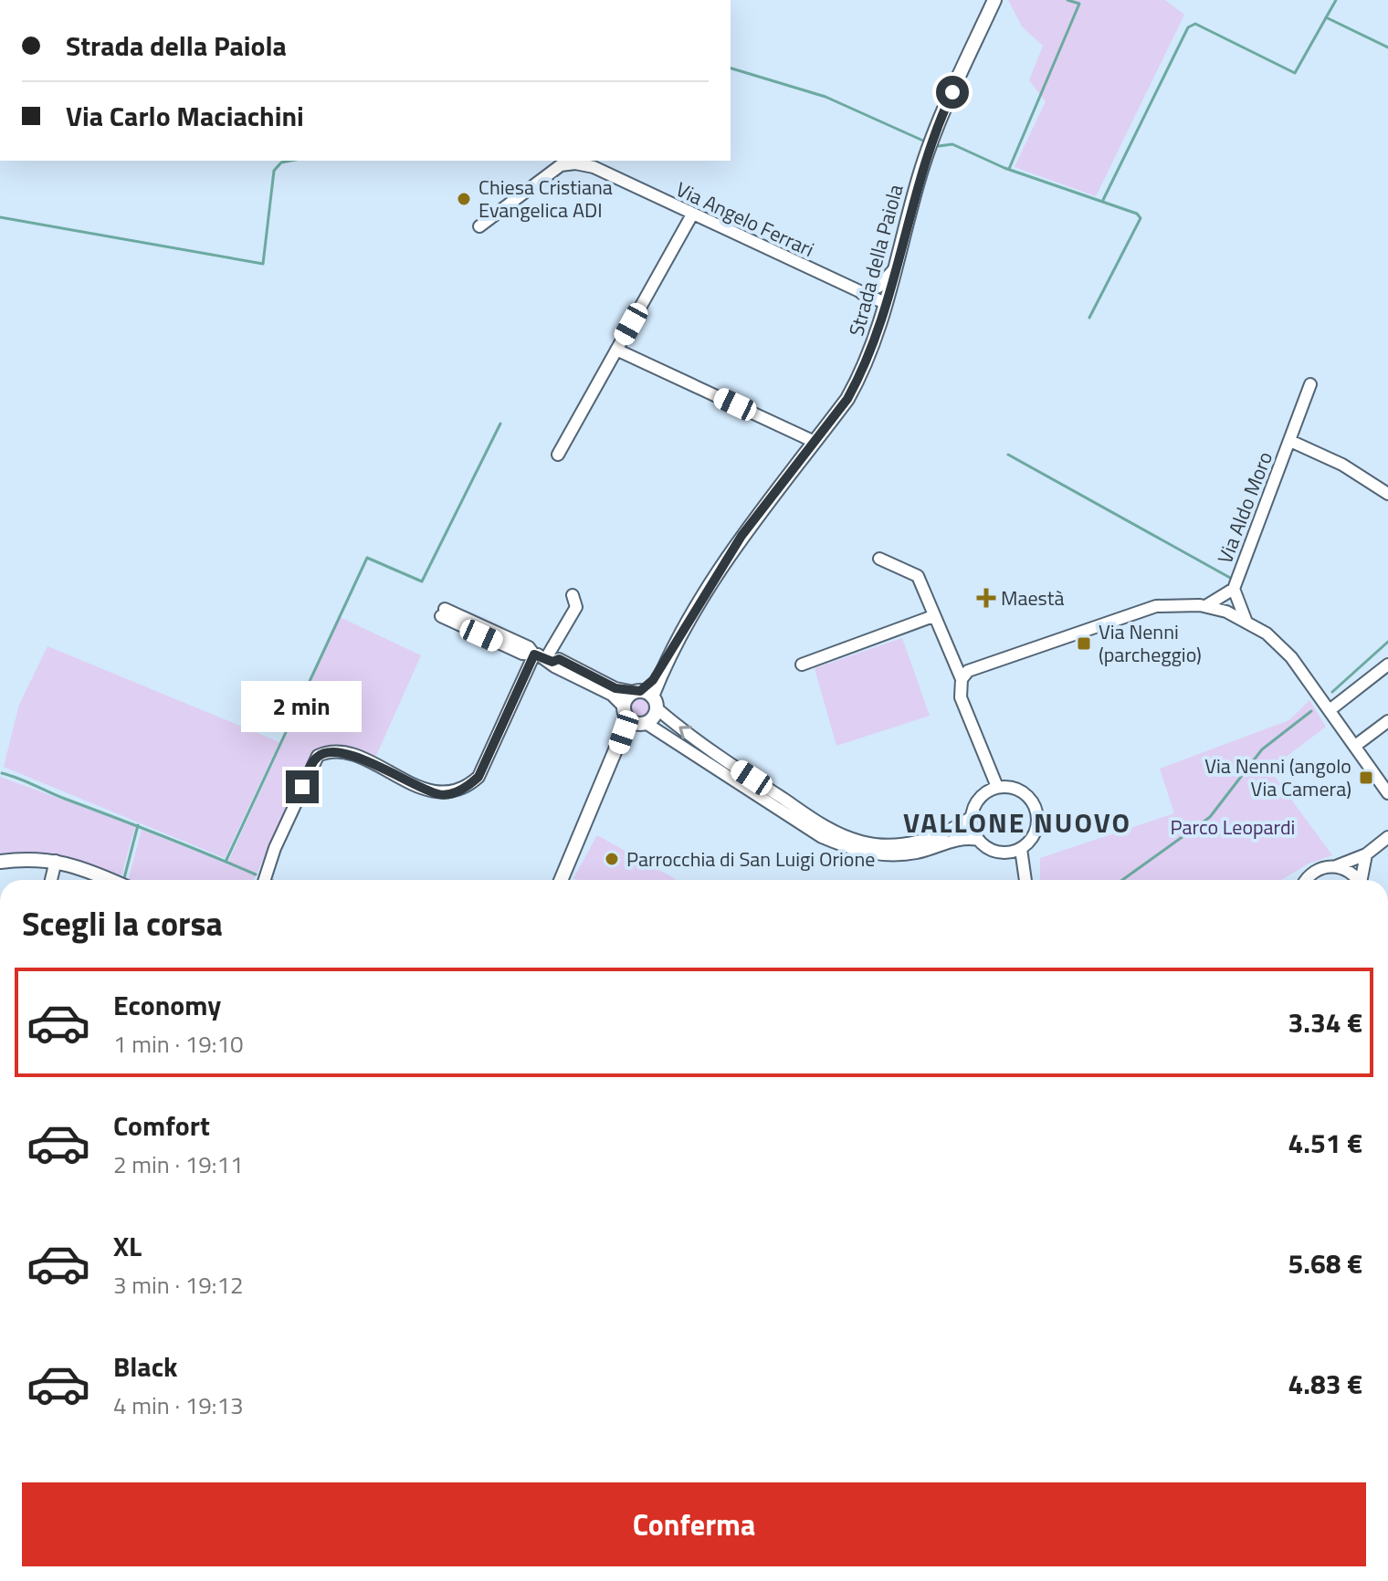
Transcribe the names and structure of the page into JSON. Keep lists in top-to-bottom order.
{
  "streets": {
    "street": ["Via Angelo Ferrari", "Strada della Paiola", "Via Aldo Moro"]
  },
  "crossings": [
    ["Via Angelo Ferrari", "Strada della Paiola"]
  ],
  "districts": ["VALLONE NUOVO"],
  "parks": ["Parco Leopardi"],
  "places": {
    "other": ["Chiesa Cristiana Evangelica ADI", "Parrocchia di San Luigi Orione"],
    "health": ["Maestà"],
    "transit": ["Via Nenni (parcheggio)", "Via Nenni (angolo Via Camera)"]
  },
  "page": {
    "banner": ["Strada della Paiola", "Via Carlo Maciachini"],
    "bubble": "2 min",
    "heading": "Scegli la corsa",
    "list": [
      {
        "name": "Economy",
        "note": "1 min · 19:10",
        "value": "3.34 €"
      },
      {
        "name": "Comfort",
        "note": "2 min · 19:11",
        "value": "4.51 €"
      },
      {
        "name": "XL",
        "note": "3 min · 19:12",
        "value": "5.68 €"
      },
      {
        "name": "Black",
        "note": "4 min · 19:13",
        "value": "4.83 €"
      }
    ],
    "buttons": "Conferma"
  }
}
